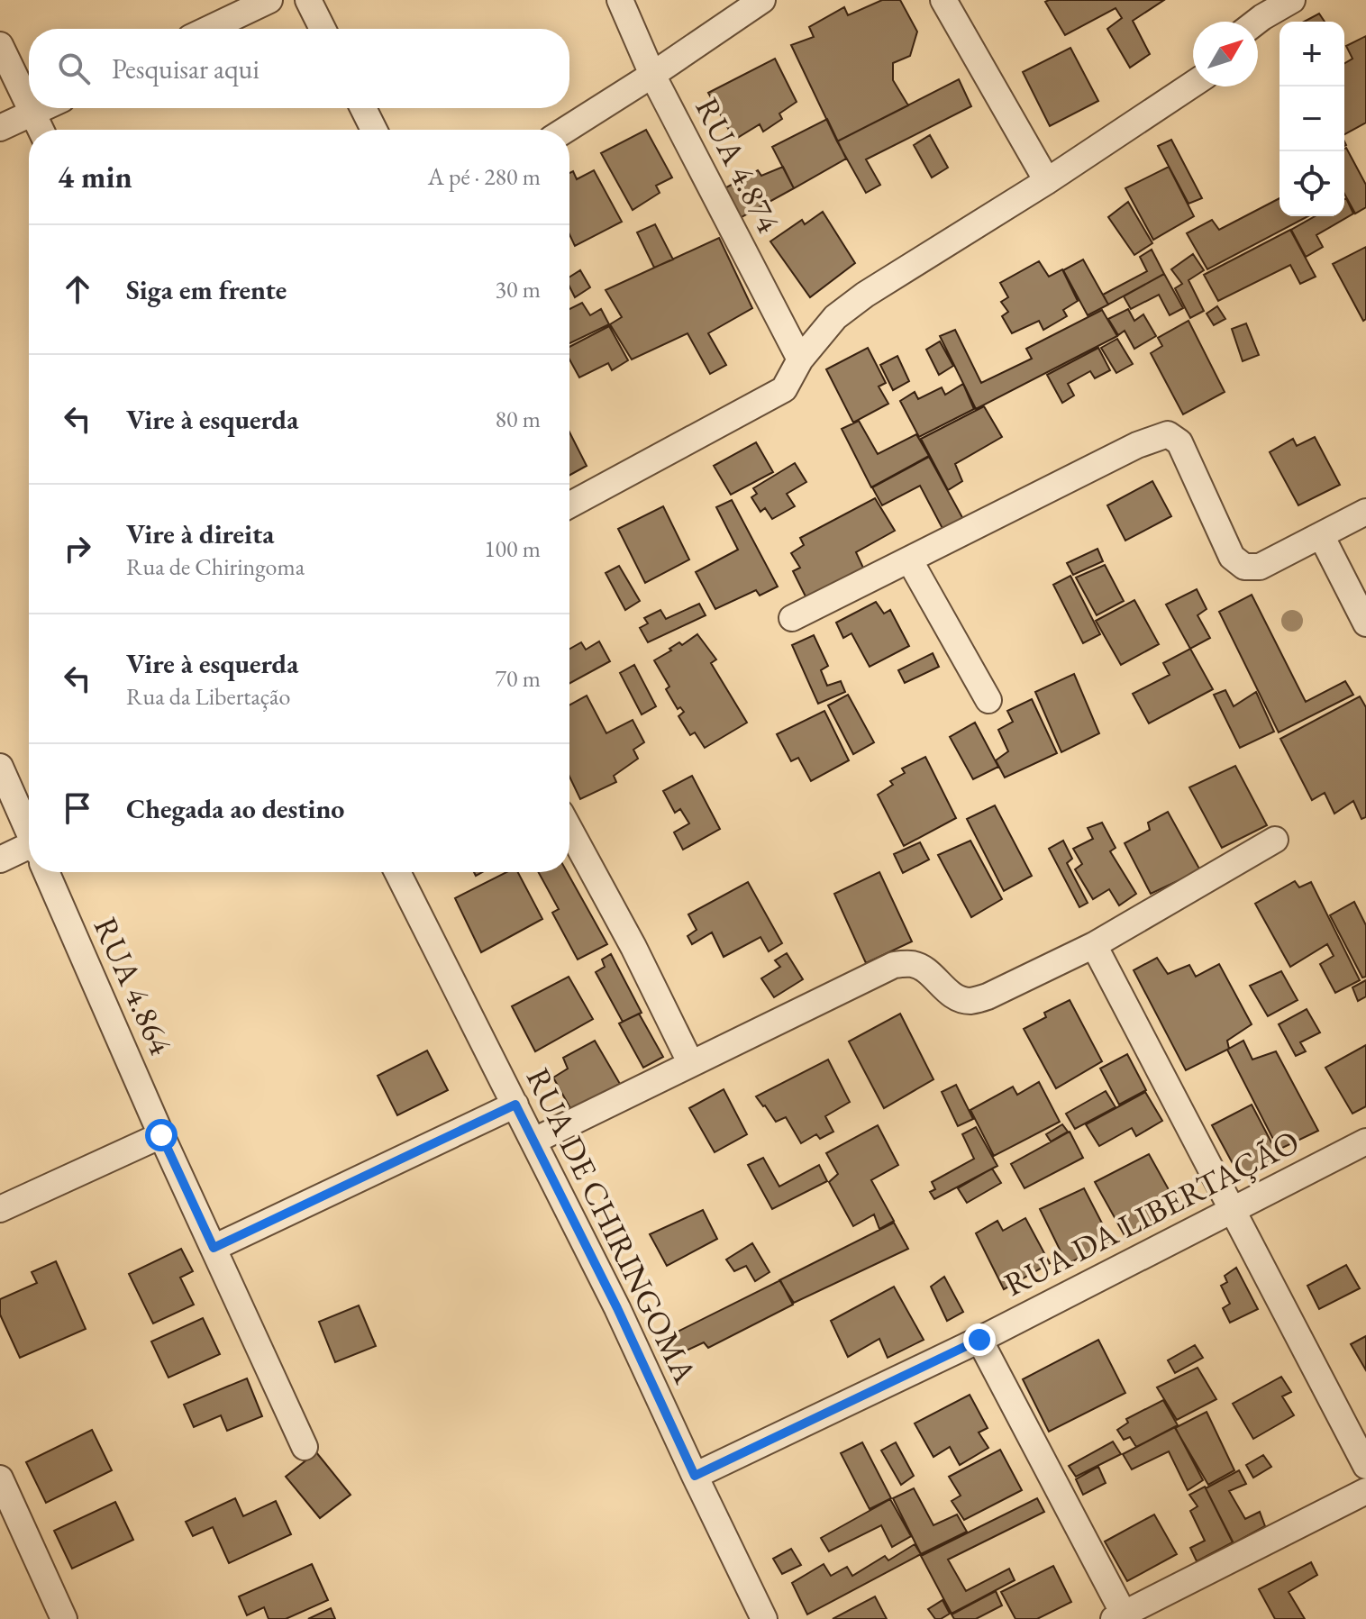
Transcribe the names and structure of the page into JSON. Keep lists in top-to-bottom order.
{
  "streets": {
    "street": [
      "RUA 4.874",
      "RUA 4.864",
      "RUA DA LIBERTAÇÃO",
      "RUA DE CHIRINGOMA"
    ]
  },
  "crossings": [
    ["RUA DA LIBERTAÇÃO", "RUA DE CHIRINGOMA"]
  ],
  "north": "top right",
  "page": {
    "map_buttons": ["+", "−"],
    "search": "Pesquisar aqui",
    "heading": ["4 min", "A pé · 280 m"],
    "list": [
      ["Siga em frente", "30 m"],
      ["Vire à esquerda", "80 m"],
      ["Vire à direita", "Rua de Chiringoma", "100 m"],
      ["Vire à esquerda", "Rua da Libertação", "70 m"],
      "Chegada ao destino"
    ]
  }
}
